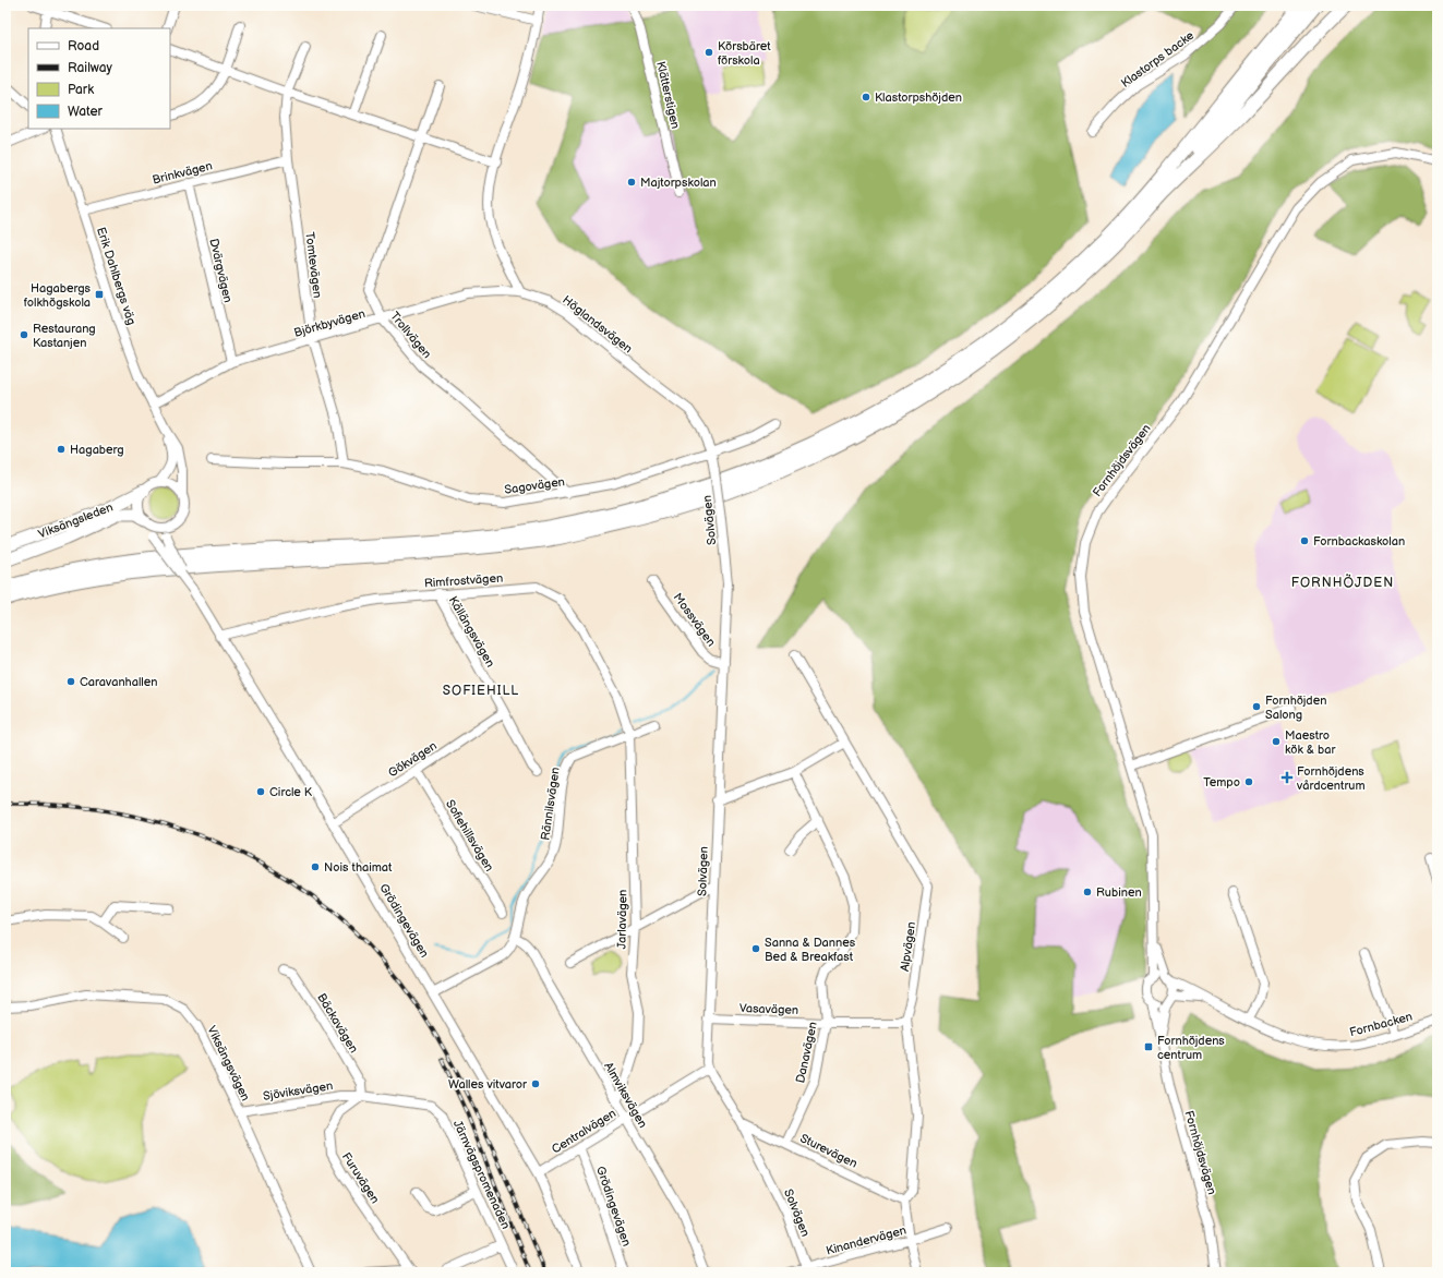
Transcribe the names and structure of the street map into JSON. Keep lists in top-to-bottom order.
{
  "streets": {
    "main road": ["Viksängsleden"],
    "street": [
      "Klastorps backe",
      "Klätterstigen",
      "Brinkvägen",
      "Tomtevägen",
      "Dvärgvägen",
      "Erik Dahlbergs väg",
      "Björkbyvägen",
      "Höglandsvägen",
      "Trollvägen",
      "Fornhöjdsvägen",
      "Sagovägen",
      "Solvägen",
      "Rimfrostvägen",
      "Mossvägen",
      "Källängsvägen",
      "Gökvägen",
      "Rännilsvägen",
      "Sofiehillsvägen",
      "Jarlavägen",
      "Grödingevägen",
      "Alpvägen",
      "Vasavägen",
      "Bäckavägen",
      "Fornbacken",
      "Danavägen",
      "Viksängsvägen",
      "Sjöviksvägen",
      "Almviksvägen",
      "Centralvägen",
      "Sturevägen",
      "Järnvägspromenaden",
      "Furuvägen",
      "Kinandervägen"
    ]
  },
  "crossings": [
    ["Brinkvägen", "Tomtevägen"],
    ["Brinkvägen", "Dvärgvägen"],
    ["Brinkvägen", "Erik Dahlbergs väg"],
    ["Tomtevägen", "Björkbyvägen"],
    ["Tomtevägen", "Sagovägen"],
    ["Dvärgvägen", "Björkbyvägen"],
    ["Erik Dahlbergs väg", "Björkbyvägen"],
    ["Erik Dahlbergs väg", "Viksängsleden"],
    ["Erik Dahlbergs väg", "Grödingevägen"],
    ["Björkbyvägen", "Höglandsvägen"],
    ["Björkbyvägen", "Trollvägen"],
    ["Höglandsvägen", "Sagovägen"],
    ["Höglandsvägen", "Solvägen"],
    ["Trollvägen", "Sagovägen"],
    ["Fornhöjdsvägen", "Fornbacken"],
    ["Sagovägen", "Solvägen"],
    ["Viksängsleden", "Grödingevägen"],
    ["Solvägen", "Mossvägen"],
    ["Solvägen", "Vasavägen"],
    ["Solvägen", "Centralvägen"],
    ["Solvägen", "Sturevägen"],
    ["Solvägen", "Kinandervägen"],
    ["Rimfrostvägen", "Källängsvägen"],
    ["Rimfrostvägen", "Rännilsvägen"],
    ["Rimfrostvägen", "Jarlavägen"],
    ["Rimfrostvägen", "Grödingevägen"],
    ["Källängsvägen", "Gökvägen"],
    ["Gökvägen", "Sofiehillsvägen"],
    ["Gökvägen", "Grödingevägen"],
    ["Rännilsvägen", "Jarlavägen"],
    ["Rännilsvägen", "Grödingevägen"],
    ["Rännilsvägen", "Almviksvägen"],
    ["Jarlavägen", "Almviksvägen"],
    ["Grödingevägen", "Centralvägen"],
    ["Alpvägen", "Vasavägen"],
    ["Alpvägen", "Sturevägen"],
    ["Vasavägen", "Danavägen"],
    ["Bäckavägen", "Sjöviksvägen"],
    ["Bäckavägen", "Järnvägspromenaden"],
    ["Bäckavägen", "Furuvägen"],
    ["Danavägen", "Sturevägen"],
    ["Viksängsvägen", "Sjöviksvägen"],
    ["Sjöviksvägen", "Järnvägspromenaden"],
    ["Sjöviksvägen", "Furuvägen"],
    ["Almviksvägen", "Centralvägen"],
    ["Järnvägspromenaden", "Furuvägen"]
  ],
  "districts": ["FORNHÖJDEN", "SOFIEHILL"],
  "places": {
    "other": [
      "Körsbäret förskola",
      "Klastorpshöjden",
      "Majtorpskolan",
      "Restaurang Kastanjen",
      "Hagaberg",
      "Fornbackaskolan",
      "Caravanhallen",
      "Fornhöjden Salong",
      "Maestro kök & bar",
      "Tempo",
      "Circle K",
      "Nois thaimat",
      "Rubinen",
      "Sanna & Dannes Bed & Breakfast",
      "Walles vitvaror"
    ],
    "transit": ["Hagabergs folkhögskola", "Fornhöjdens centrum"],
    "health": ["Fornhöjdens vårdcentrum"]
  },
  "legend": [
    "Road",
    "Railway",
    "Park",
    "Water"
  ]
}
